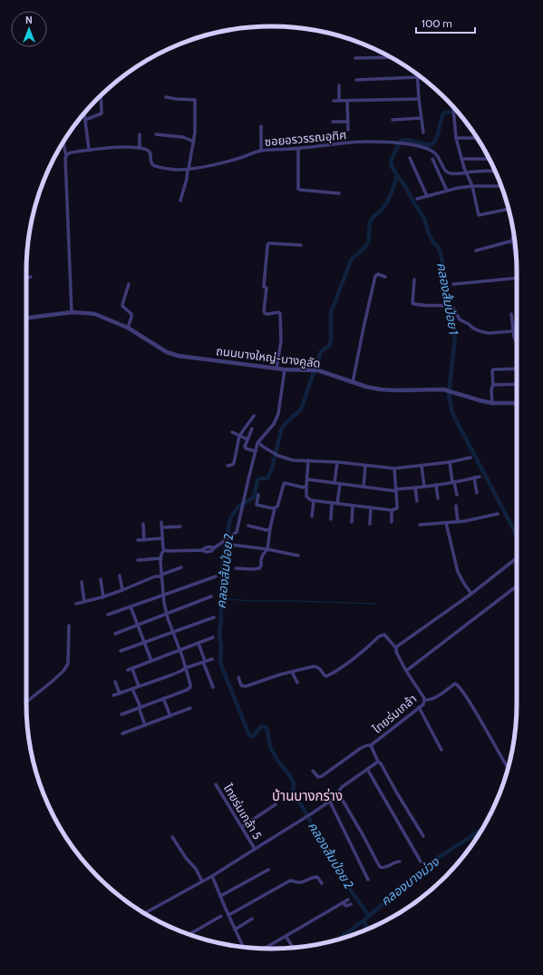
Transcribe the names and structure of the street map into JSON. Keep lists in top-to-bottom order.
{
  "streets": {
    "street": [
      "ซอยอรวรรณอุทิศ",
      "ถนนบางใหญ่-บางคูลัด",
      "ไทยร่มเกล้า",
      "ไทยร่มเกล้า 5"
    ]
  },
  "districts": ["บ้านบางกร่าง"],
  "water": ["คลองส้มป่อย 1", "คลองส้มป่อย 2", "คลองบางม่วง"],
  "scale_bar": "100 m",
  "north": "top"
}
